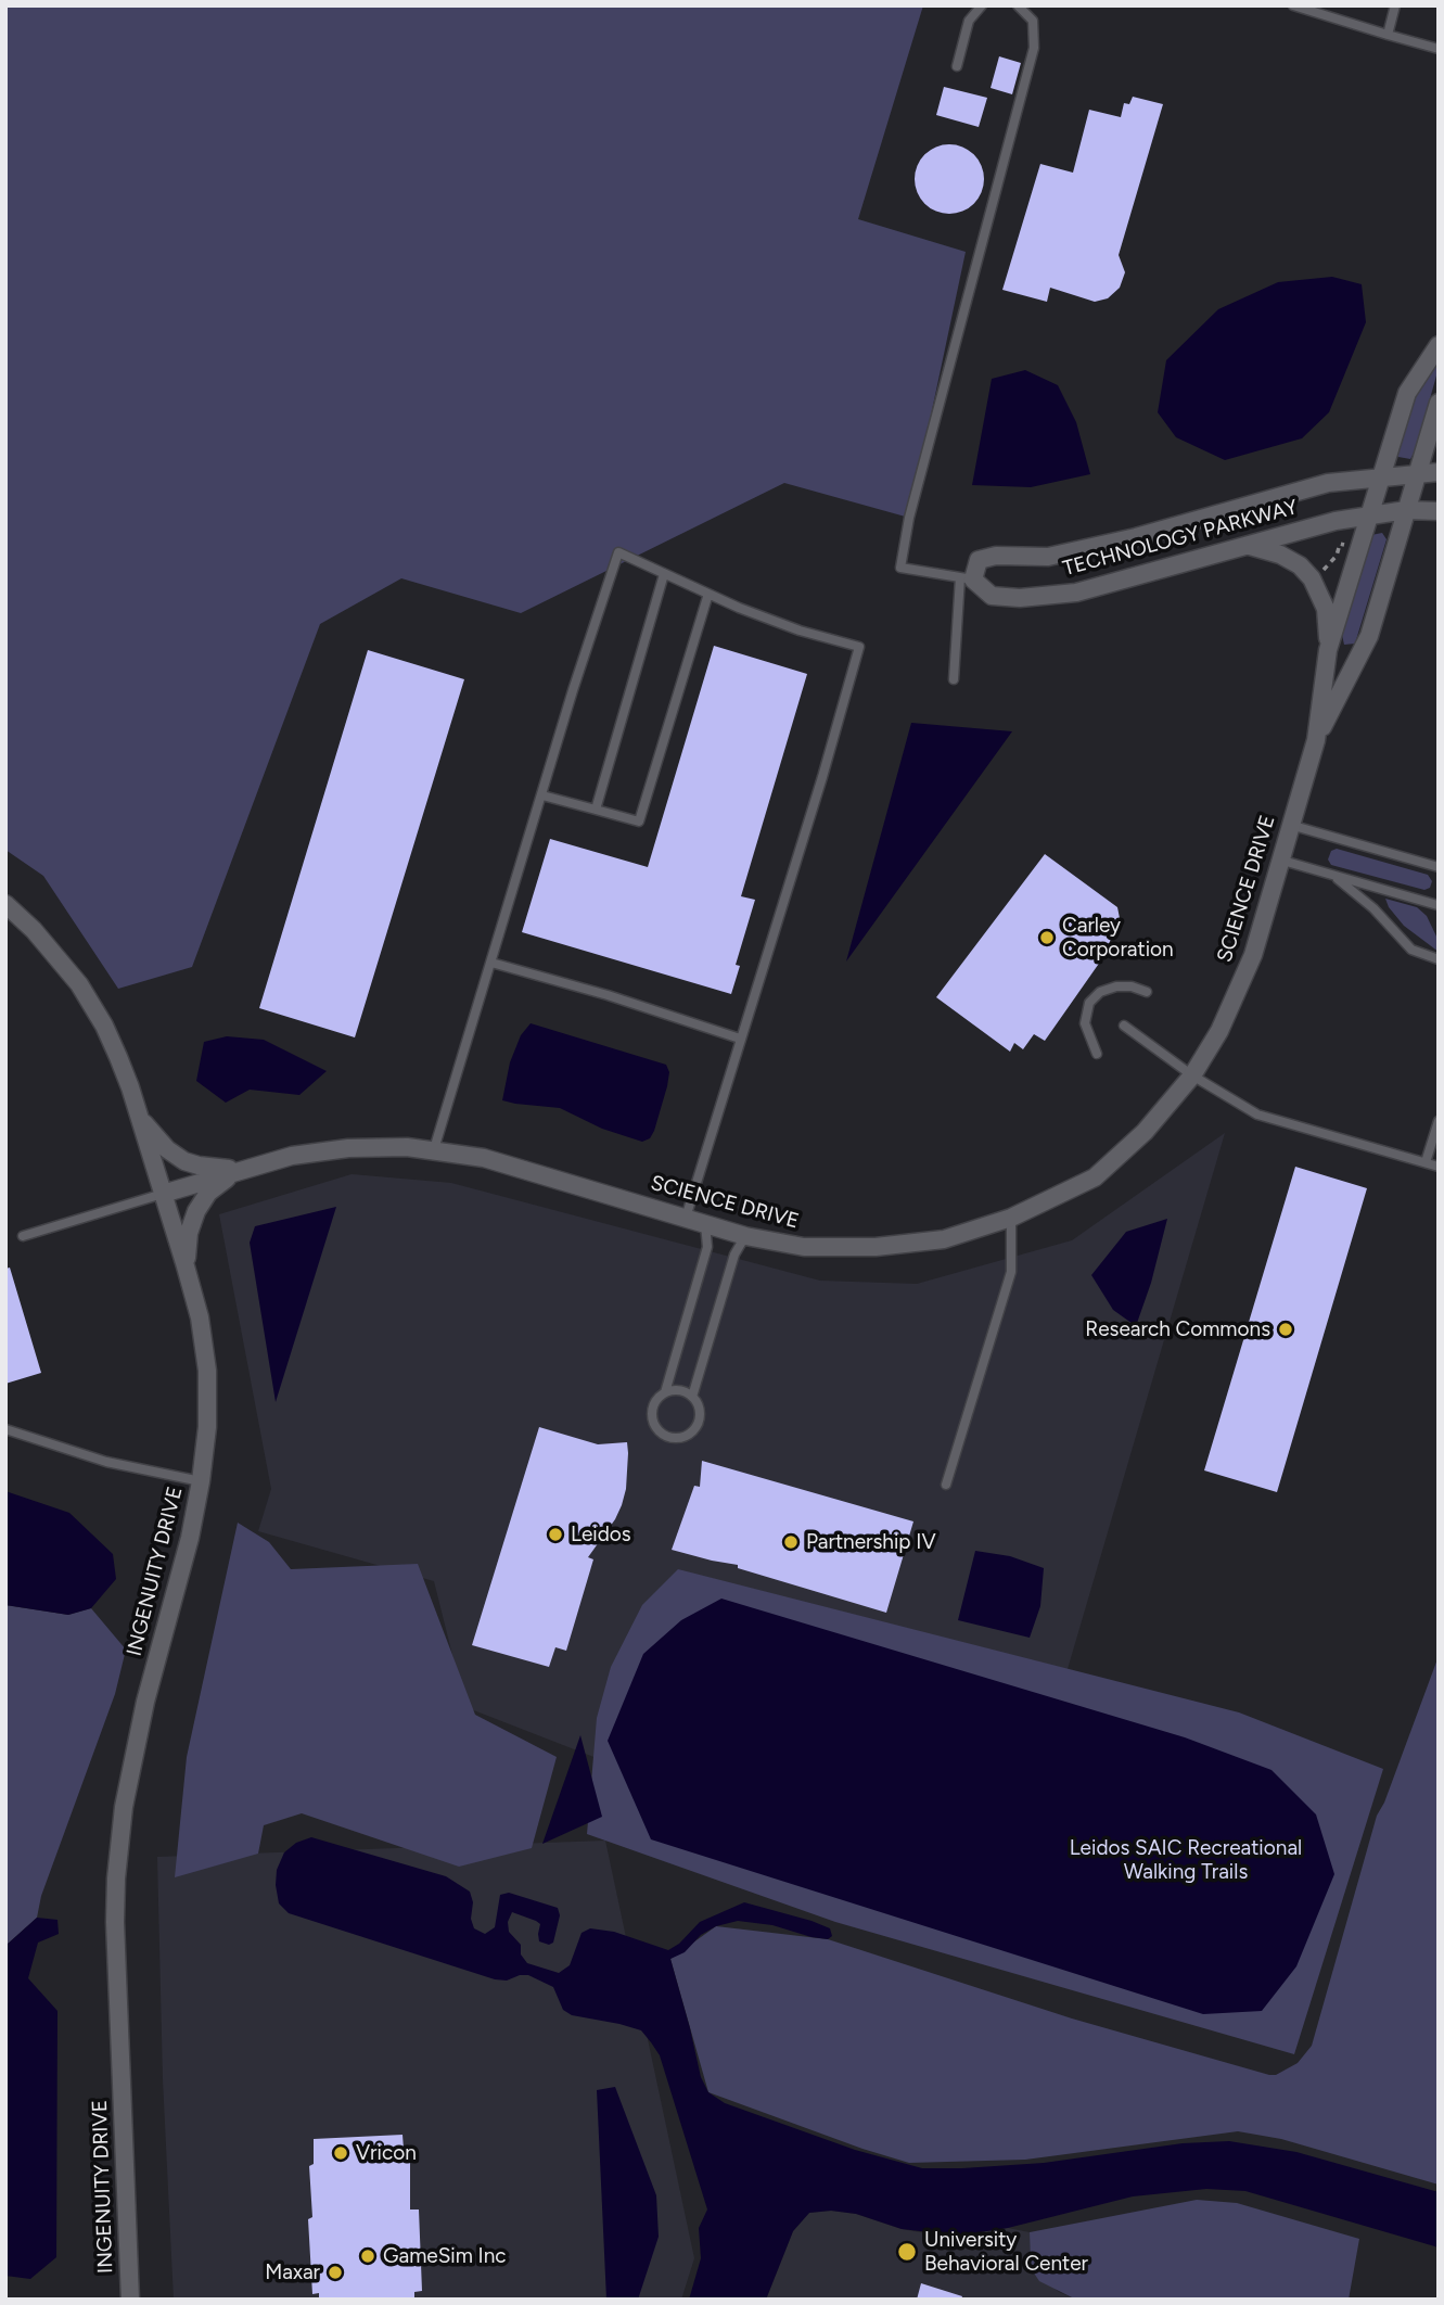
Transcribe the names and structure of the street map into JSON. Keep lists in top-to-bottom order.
{
  "streets": {
    "street": ["TECHNOLOGY PARKWAY", "SCIENCE DRIVE", "INGENUITY DRIVE"]
  },
  "crossings": [
    ["TECHNOLOGY PARKWAY", "SCIENCE DRIVE"],
    ["SCIENCE DRIVE", "INGENUITY DRIVE"]
  ],
  "parks": ["Leidos SAIC Recreational Walking Trails"],
  "places": [
    "Carley Corporation",
    "Research Commons",
    "Leidos",
    "Partnership IV",
    "Vricon",
    "University Behavioral Center",
    "GameSim Inc",
    "Maxar"
  ]
}
